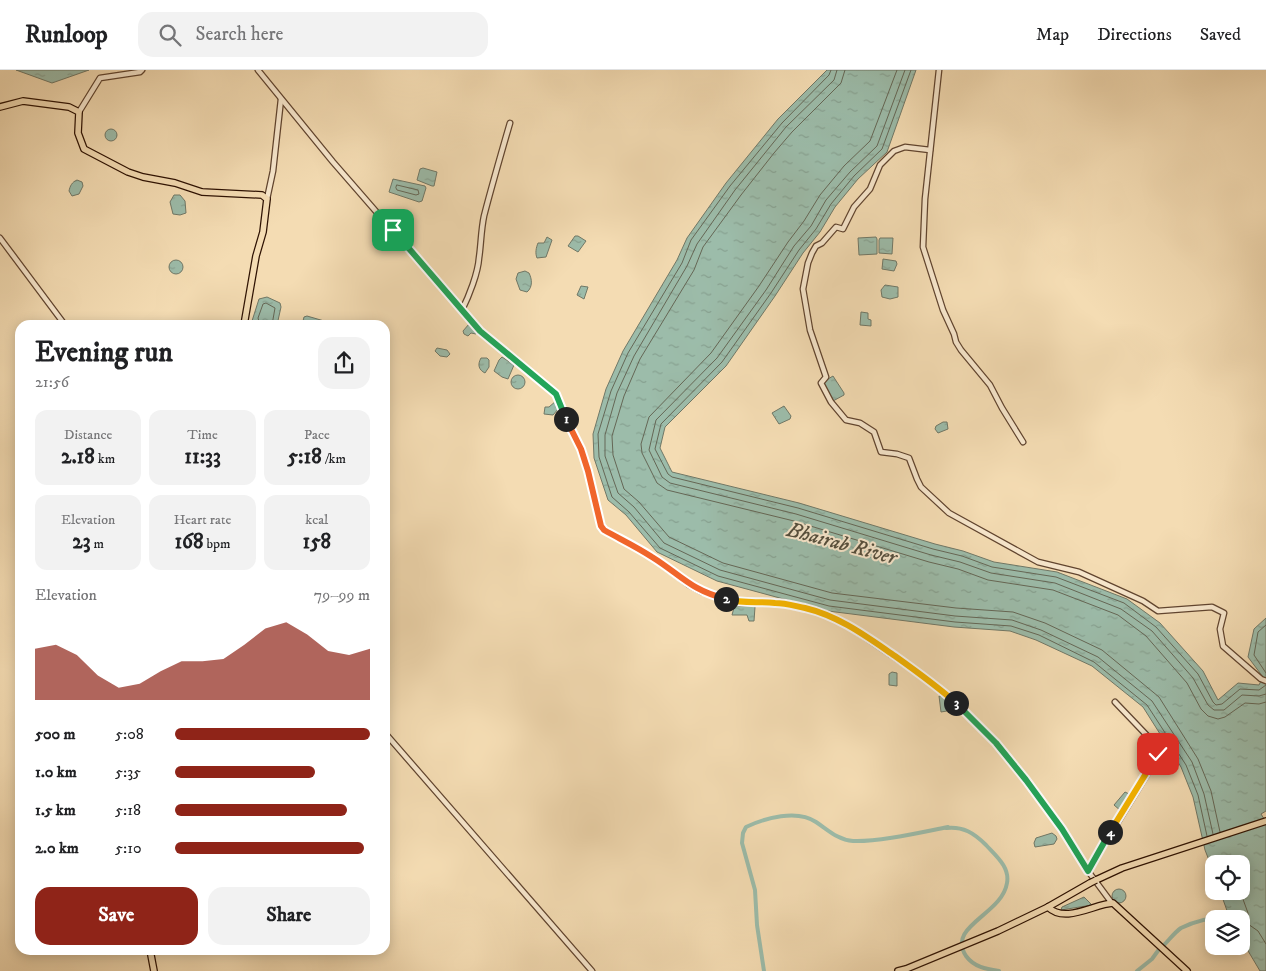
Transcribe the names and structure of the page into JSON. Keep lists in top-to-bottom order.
{
  "water": ["Bhairab River"],
  "page": {
    "header": "Runloop",
    "search": "Search here",
    "nav": ["Map", "Directions", "Saved"],
    "heading": ["Evening run", "21:56"],
    "stats": [
      ["Distance", "2.18 km"],
      ["Time", "11:33"],
      ["Pace", "5:18 /km"],
      ["Elevation", "23 m"],
      ["Heart rate", "168 bpm"],
      ["kcal", "158"]
    ],
    "pins": [
      "1",
      "2",
      "3",
      "4"
    ],
    "chart": ["Elevation", "79–99 m"],
    "list": [
      {
        "name": "500 m",
        "note": "5:08"
      },
      {
        "name": "1.0 km",
        "note": "5:35"
      },
      {
        "name": "1.5 km",
        "note": "5:18"
      },
      {
        "name": "2.0 km",
        "note": "5:10"
      }
    ],
    "buttons": ["Save", "Share"]
  }
}
